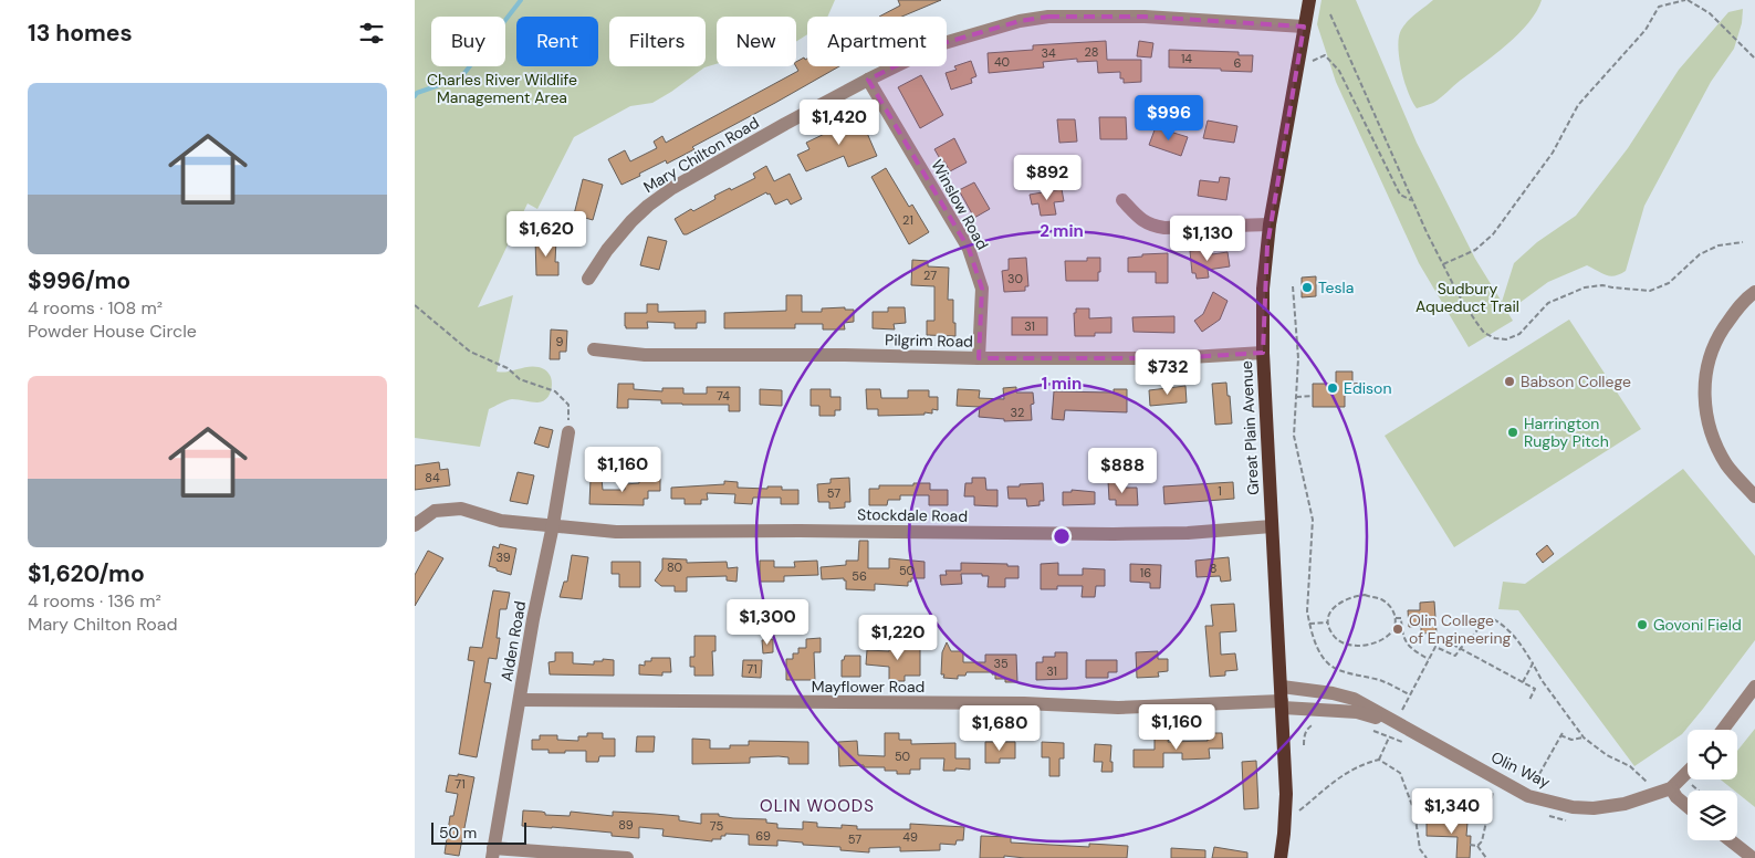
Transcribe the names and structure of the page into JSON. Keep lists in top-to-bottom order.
{
  "streets": {
    "main road": ["Great Plain Avenue"],
    "street": [
      "Mary Chilton Road",
      "Winslow Road",
      "Pilgrim Road",
      "Stockdale Road",
      "Alden Road",
      "Mayflower Road",
      "Olin Way"
    ]
  },
  "crossings": [
    ["Mary Chilton Road", "Winslow Road"],
    ["Mary Chilton Road", "Great Plain Avenue"],
    ["Winslow Road", "Pilgrim Road"],
    ["Pilgrim Road", "Great Plain Avenue"],
    ["Great Plain Avenue", "Stockdale Road"],
    ["Great Plain Avenue", "Mayflower Road"],
    ["Great Plain Avenue", "Olin Way"],
    ["Stockdale Road", "Alden Road"],
    ["Alden Road", "Mayflower Road"],
    ["Mayflower Road", "Olin Way"]
  ],
  "districts": ["OLIN WOODS"],
  "parks": ["Charles River Wildlife Management Area", "Sudbury Aqueduct Trail"],
  "places": [
    "Tesla",
    "Babson College",
    "Edison",
    "Harrington Rugby Pitch",
    "Govoni Field",
    "Olin College of Engineering"
  ],
  "house_numbers": [
    "28",
    "34",
    "14",
    "40",
    "6",
    "21",
    "27",
    "30",
    "31",
    "9",
    "74",
    "32",
    "84",
    "1",
    "57",
    "39",
    "80",
    "8",
    "50",
    "16",
    "56",
    "35",
    "71",
    "31",
    "50",
    "71",
    "89",
    "75",
    "69",
    "49",
    "57"
  ],
  "scale_bar": "50 m",
  "page": {
    "heading": "13 homes",
    "chip": [
      "Buy",
      "Rent",
      "Filters",
      "New",
      "Apartment"
    ],
    "list": [
      {
        "name": "$996/mo",
        "note": "4 rooms · 108 m² · Powder House Circle"
      },
      {
        "name": "$1,620/mo",
        "note": "4 rooms · 136 m² · Mary Chilton Road"
      }
    ],
    "price": [
      "$996",
      "$1,420",
      "$892",
      "$1,620",
      "$1,130",
      "$732",
      "$1,160",
      "$888",
      "$1,300",
      "$1,220",
      "$1,160",
      "$1,680",
      "$1,340"
    ],
    "scale": "50 m"
  },
  "rings": ["2 min", "1 min"]
}
